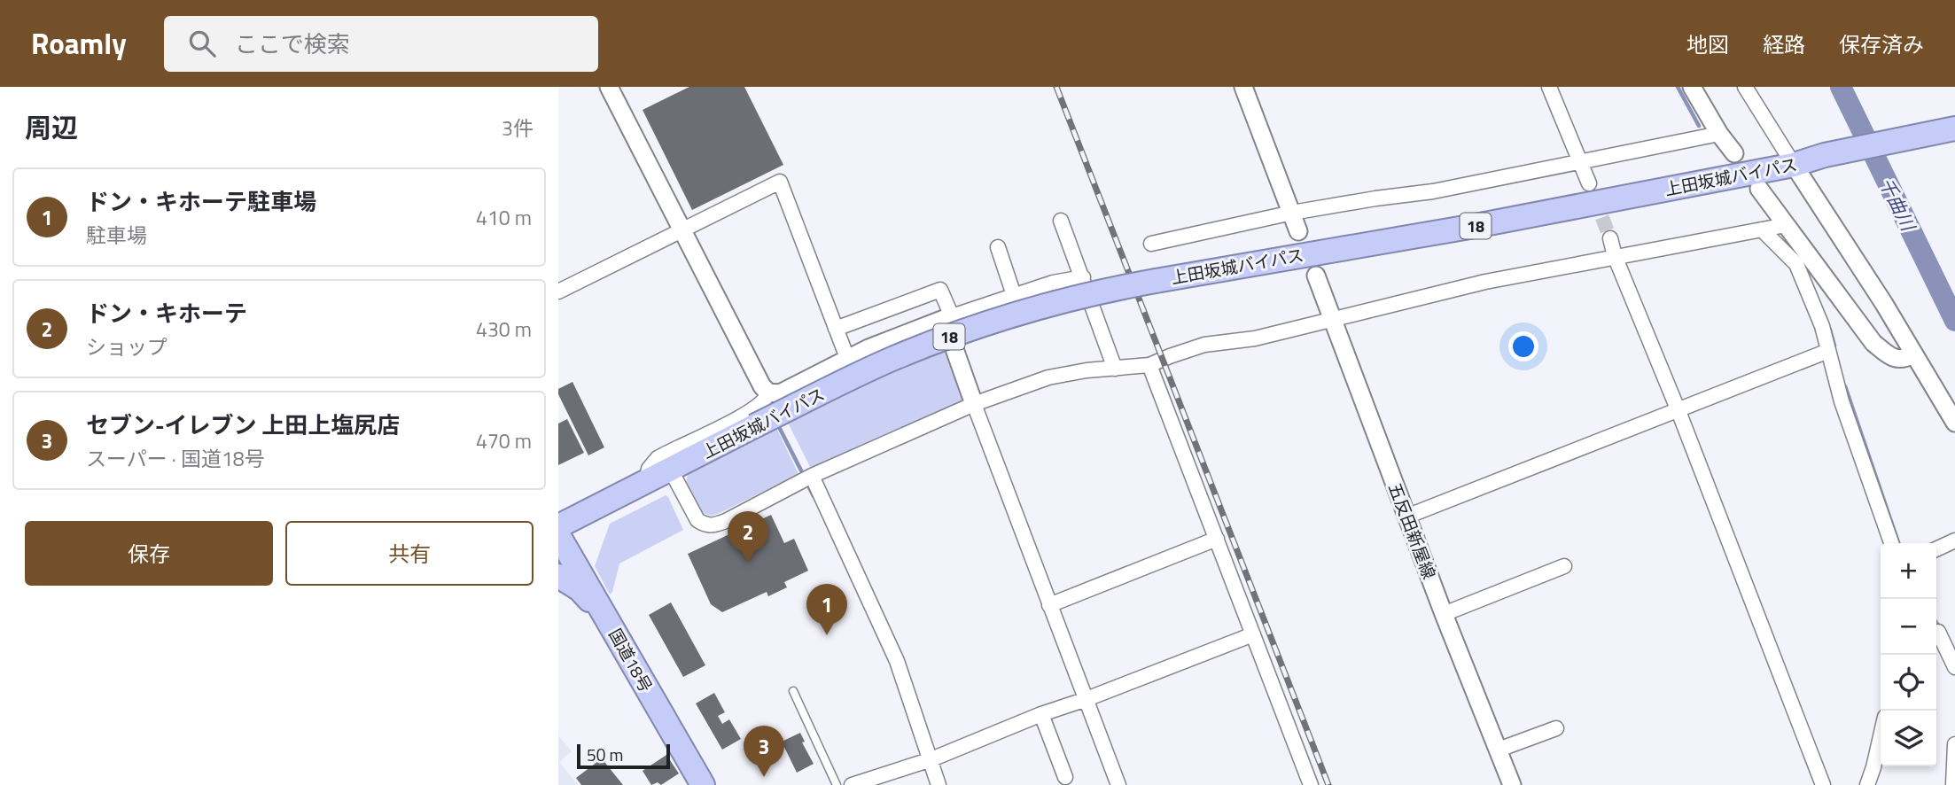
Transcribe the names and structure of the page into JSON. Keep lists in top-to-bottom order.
{
  "streets": {
    "highway": ["上田坂城バイパス", "18", "国道18号"],
    "street": ["五反田新屋線"]
  },
  "water": ["千曲川"],
  "scale_bar": "50 m",
  "page": {
    "header": "Roamly",
    "search": "ここで検索",
    "nav": ["地図", "経路", "保存済み"],
    "heading": ["周辺", "3件"],
    "list": [
      {
        "mark": "1",
        "name": "ドン・キホーテ駐車場",
        "note": "駐車場",
        "value": "410 m"
      },
      {
        "mark": "2",
        "name": "ドン・キホーテ",
        "note": "ショップ",
        "value": "430 m"
      },
      {
        "mark": "3",
        "name": "セブン-イレブン 上田上塩尻店",
        "note": "スーパー · 国道18号",
        "value": "470 m"
      }
    ],
    "buttons": ["保存", "共有"],
    "pins": ["2", "1", "3"],
    "map_buttons": ["+", "−"],
    "scale": "50 m"
  }
}
